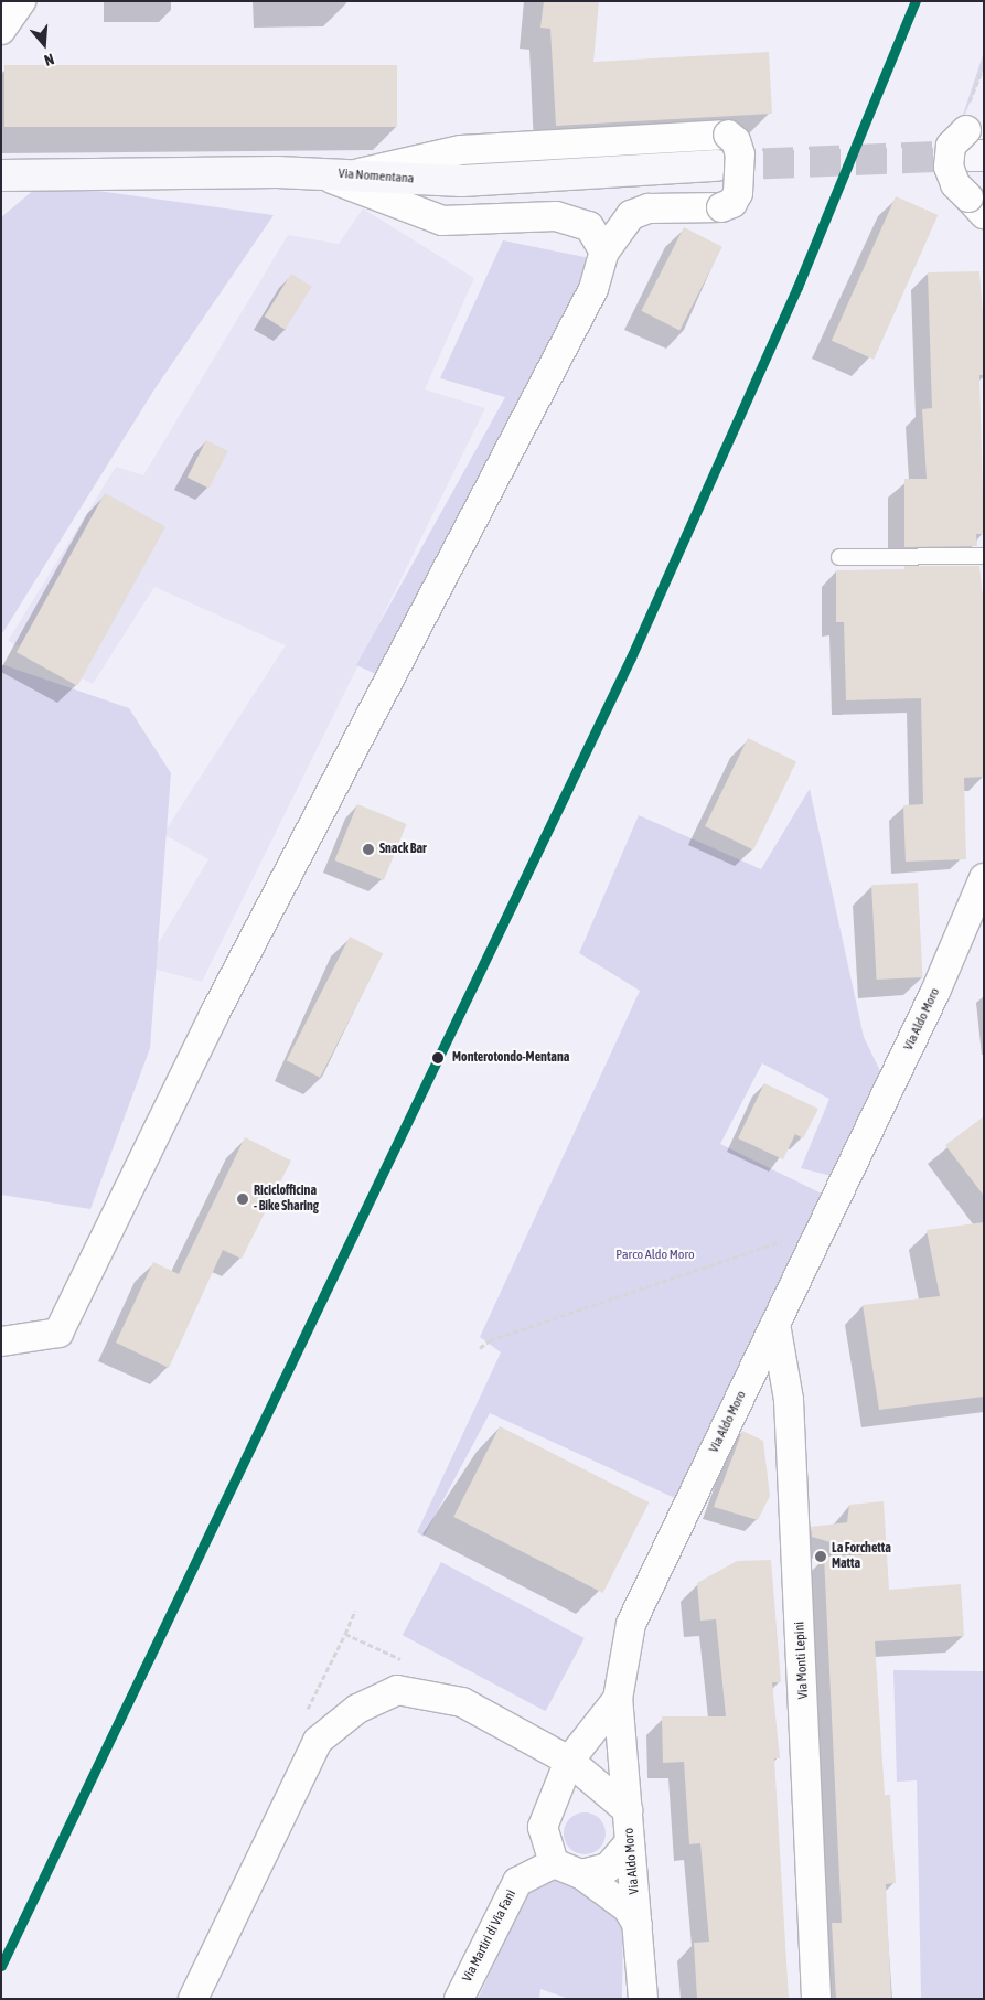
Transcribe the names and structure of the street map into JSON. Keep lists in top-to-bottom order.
{
  "streets": {
    "main road": ["Via Nomentana"],
    "street": ["Via Aldo Moro", "Via Monti Lepini", "Via Martiri di Via Fani"]
  },
  "crossings": [
    ["Via Aldo Moro", "Via Monti Lepini"]
  ],
  "parks": ["Parco Aldo Moro"],
  "places": [
    "Snack Bar",
    "Monterotondo-Mentana",
    "Riciclofficina - Bike Sharing",
    "La Forchetta Matta"
  ],
  "north": "bottom"
}
